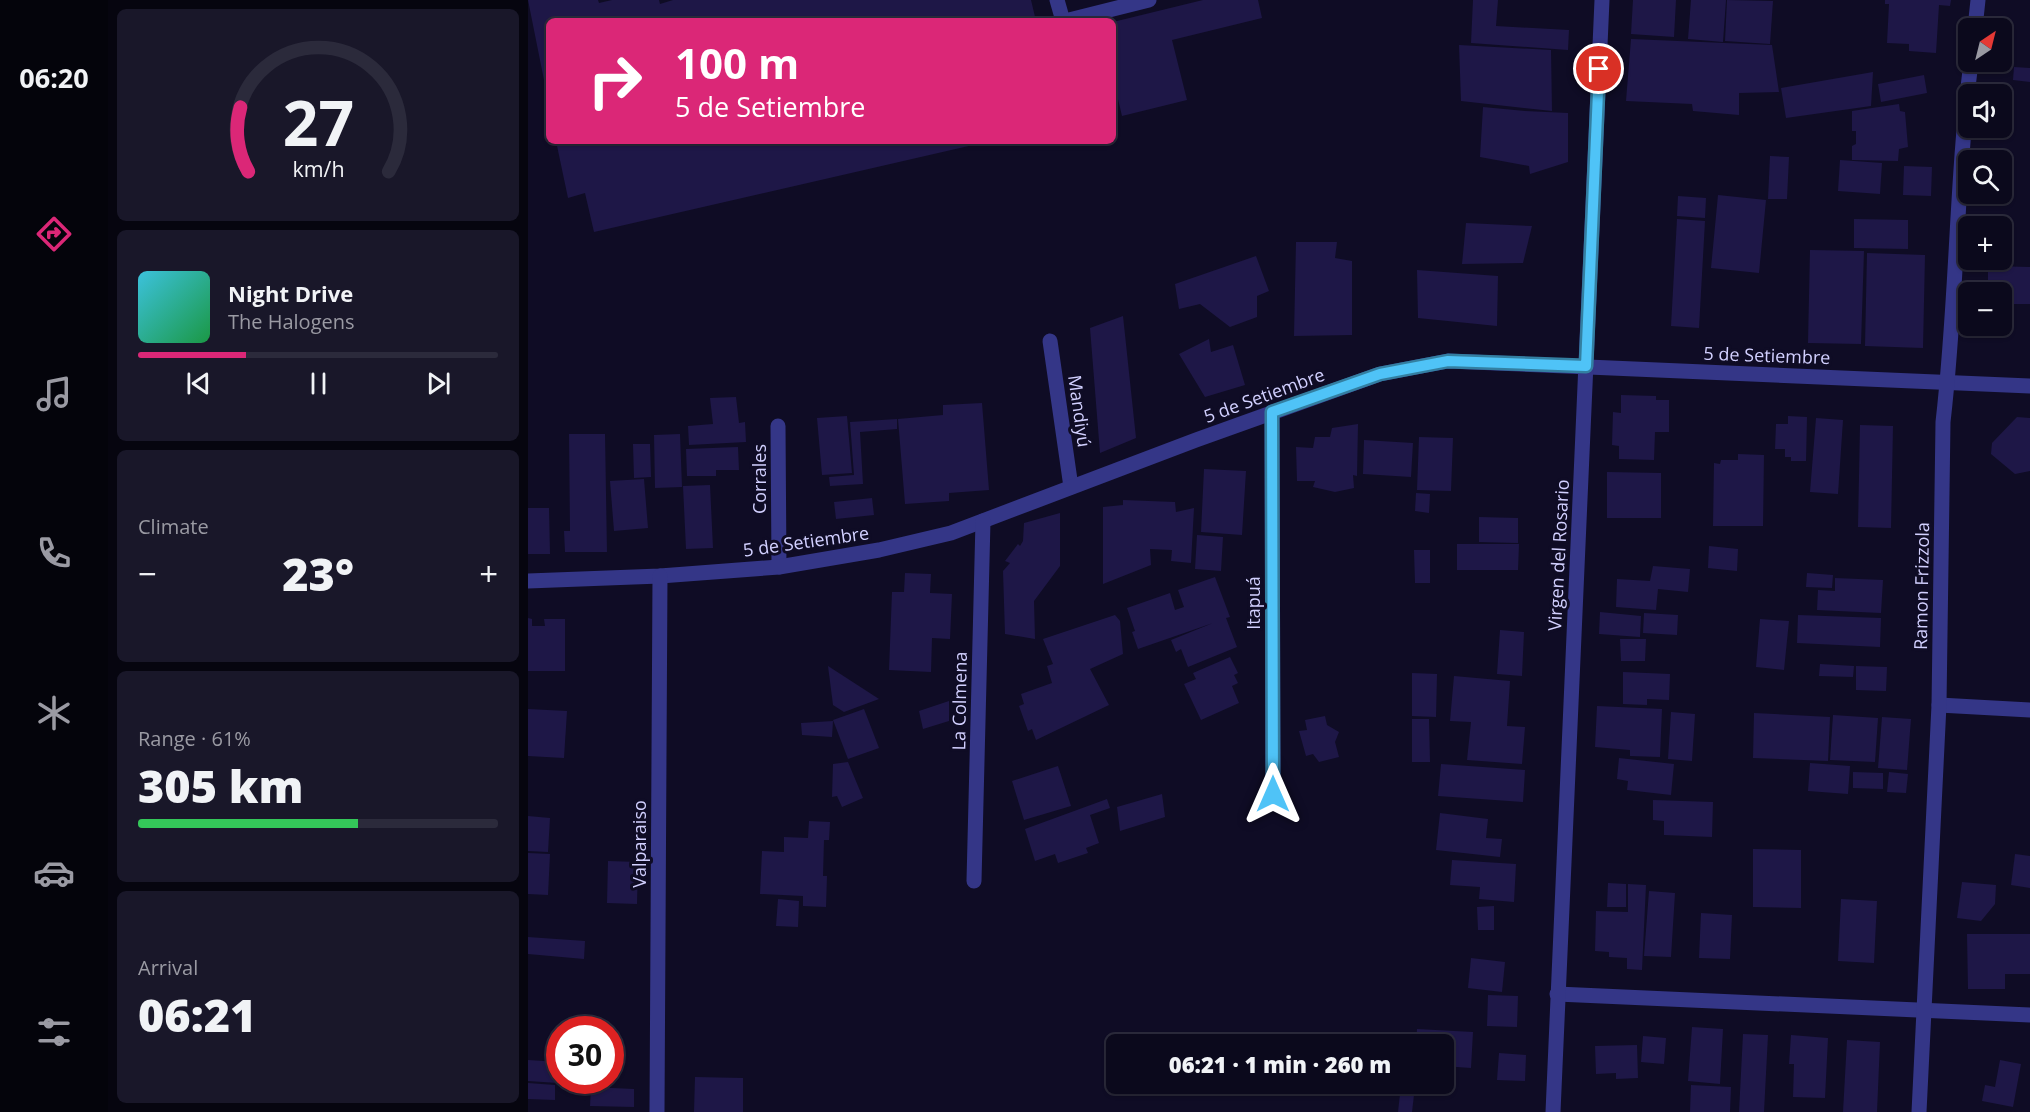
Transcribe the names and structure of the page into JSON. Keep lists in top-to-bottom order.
{
  "streets": {
    "street": [
      "5 de Setiembre",
      "Mandiyú",
      "Corrales",
      "Virgen del Rosario",
      "Ramon Frizzola",
      "Itapuá",
      "La Colmena",
      "Valparaiso"
    ]
  },
  "crossings": [
    ["5 de Setiembre", "Mandiyú"],
    ["5 de Setiembre", "Corrales"],
    ["5 de Setiembre", "Virgen del Rosario"],
    ["5 de Setiembre", "Ramon Frizzola"],
    ["5 de Setiembre", "Itapuá"],
    ["5 de Setiembre", "La Colmena"],
    ["5 de Setiembre", "Valparaiso"]
  ],
  "north": "top right",
  "page": {
    "tabs": "06:20",
    "map_buttons": ["+", "−"],
    "turn": ["100 m", "5 de Setiembre"],
    "song": ["Night Drive", "The Halogens"],
    "tile": [
      "Climate",
      ["Range · 61%", "305 km"],
      ["Arrival", "06:21"]
    ],
    "heat": ["−", "23°", "+"],
    "limit": "30",
    "trip": "06:21 · 1 min · 260 m",
    "gauge": ["27", "km/h"]
  }
}
